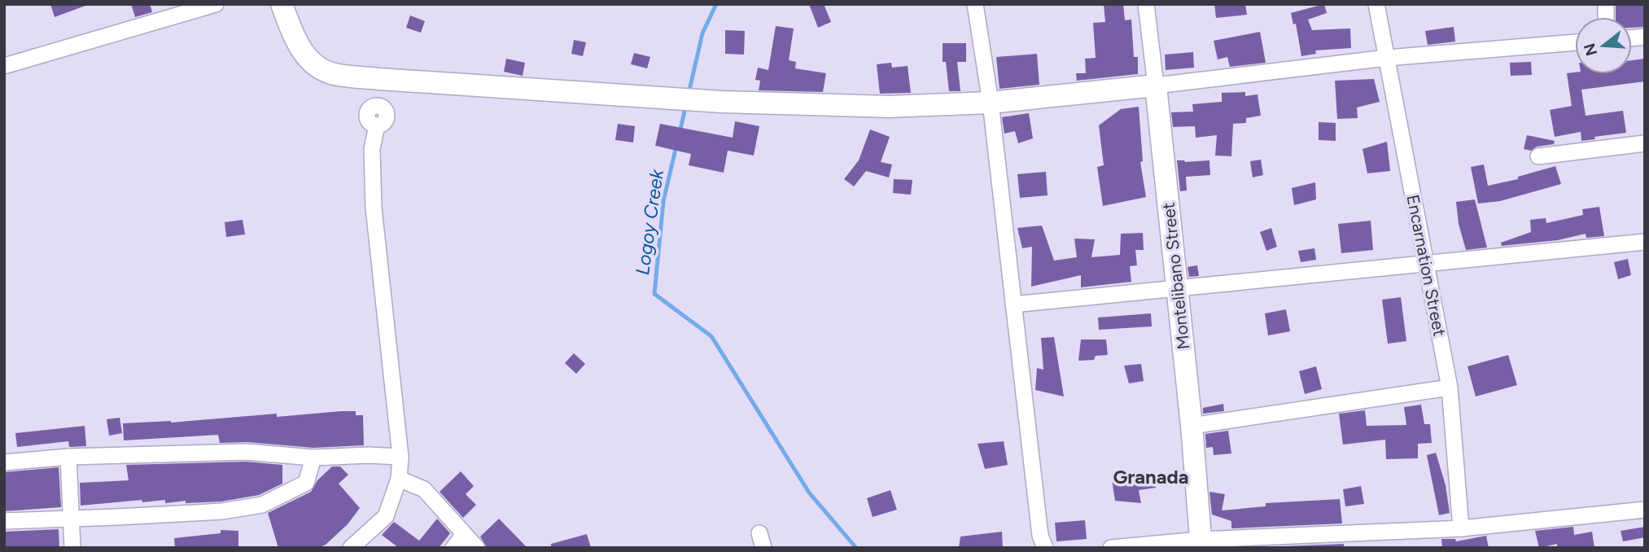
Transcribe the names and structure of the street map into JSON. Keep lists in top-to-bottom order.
{
  "streets": {
    "main road": ["Montelibano Street"],
    "street": ["Encarnation Street"]
  },
  "districts": ["Granada"],
  "water": ["Logoy Creek"],
  "north": "left"
}
